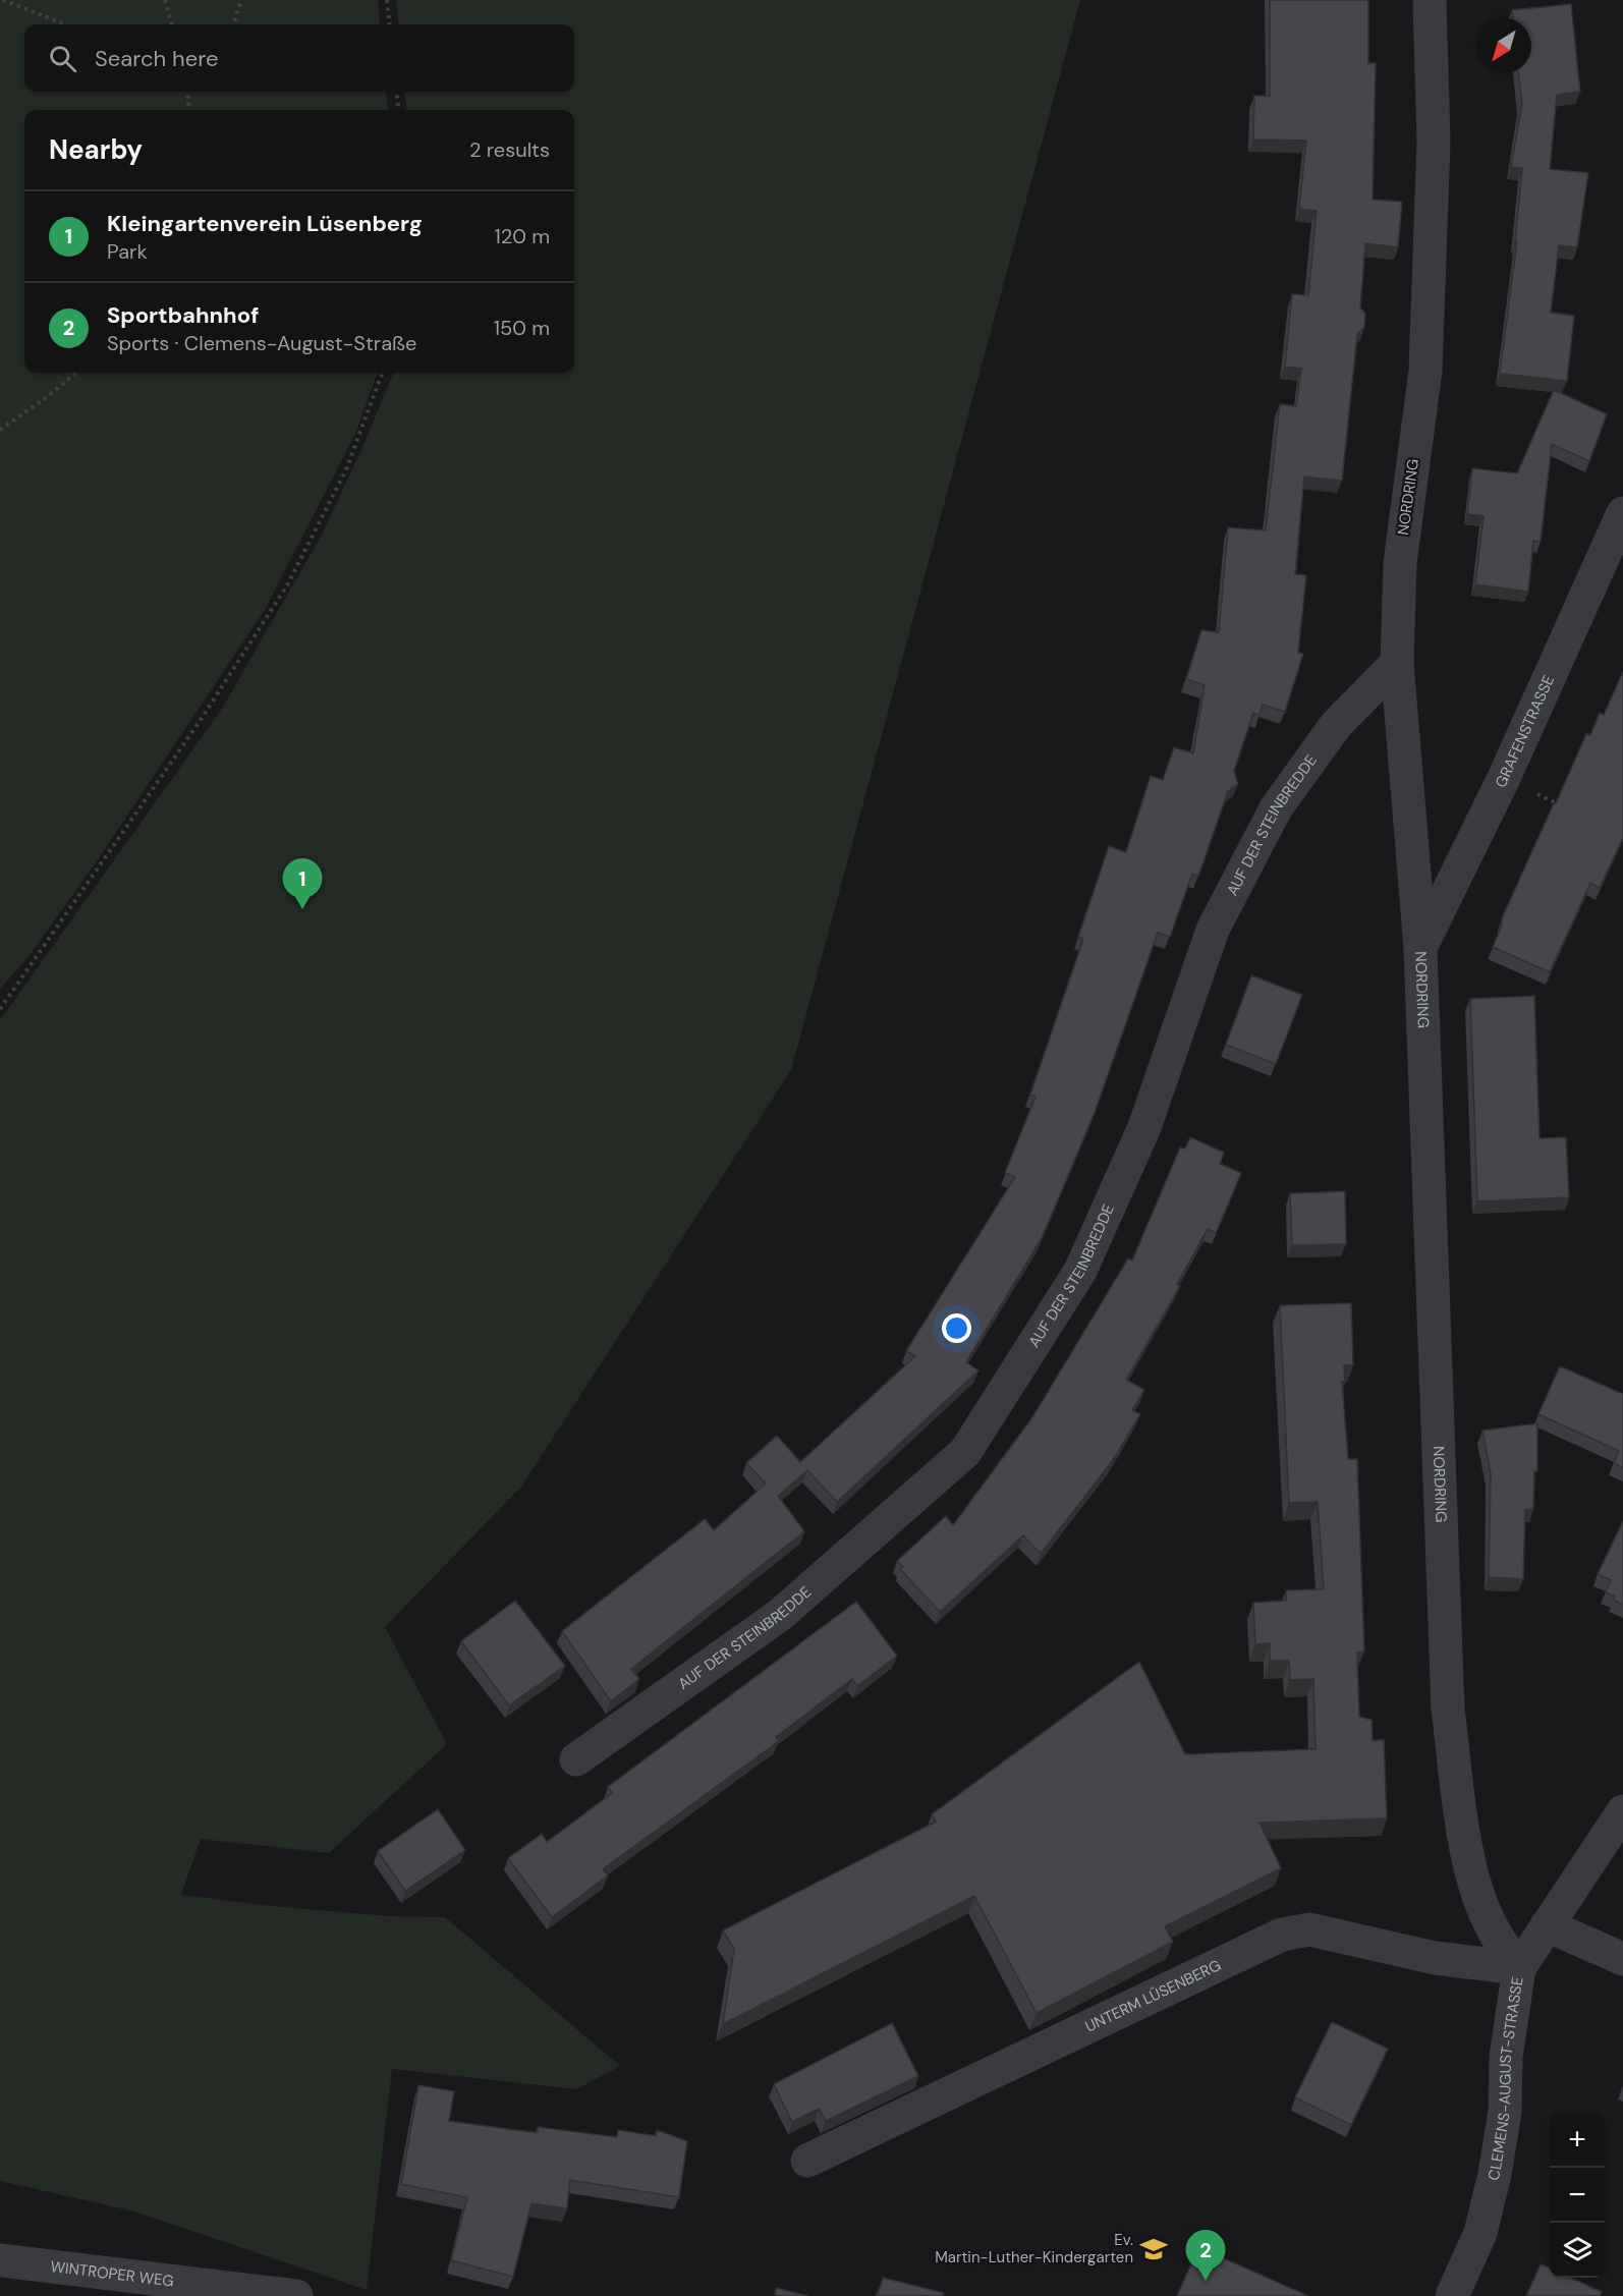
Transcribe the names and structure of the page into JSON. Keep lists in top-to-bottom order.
{
  "streets": {
    "street": [
      "NORDRING",
      "GRAFENSTRASSE",
      "AUF DER STEINBREDDE",
      "UNTERM LÜSENBERG",
      "CLEMENS-AUGUST-STRASSE",
      "WINTROPER WEG"
    ]
  },
  "crossings": [
    ["NORDRING", "GRAFENSTRASSE"],
    ["NORDRING", "AUF DER STEINBREDDE"],
    ["NORDRING", "UNTERM LÜSENBERG"],
    ["NORDRING", "CLEMENS-AUGUST-STRASSE"],
    ["UNTERM LÜSENBERG", "CLEMENS-AUGUST-STRASSE"]
  ],
  "places": {
    "school or university": ["Ev. Martin-Luther-Kindergarten"]
  },
  "north": "bottom left",
  "page": {
    "search": "Search here",
    "heading": ["Nearby", "2 results"],
    "list": [
      {
        "mark": "1",
        "name": "Kleingartenverein Lüsenberg",
        "note": "Park",
        "value": "120 m"
      },
      {
        "mark": "2",
        "name": "Sportbahnhof",
        "note": "Sports · Clemens-August-Straße",
        "value": "150 m"
      }
    ],
    "pins": ["1", "2"],
    "map_buttons": ["+", "−"]
  }
}
